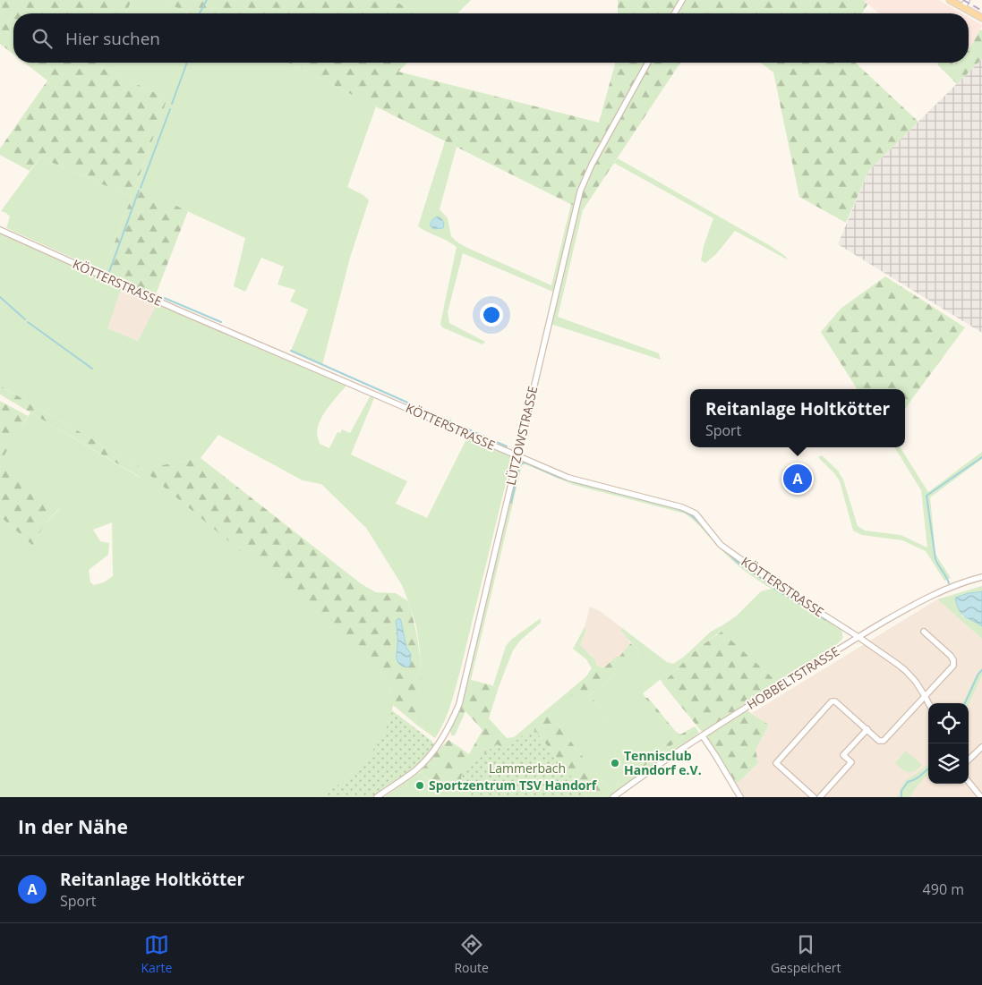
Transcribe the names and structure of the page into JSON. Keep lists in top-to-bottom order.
{
  "streets": {
    "street": ["KÖTTERSTRASSE", "LÜTZOWSTRASSE", "HOBBELTSTRASSE"]
  },
  "crossings": [
    ["KÖTTERSTRASSE", "LÜTZOWSTRASSE"],
    ["KÖTTERSTRASSE", "HOBBELTSTRASSE"]
  ],
  "parks": ["Lammerbach"],
  "places": ["Tennisclub Handorf e.V.", "Sportzentrum TSV Handorf"],
  "page": {
    "search": "Hier suchen",
    "popup": ["Reitanlage Holtkötter", "Sport"],
    "pins": "A",
    "heading": "In der Nähe",
    "list": [
      {
        "mark": "A",
        "name": "Reitanlage Holtkötter",
        "note": "Sport",
        "value": "490 m"
      }
    ],
    "nav": ["Karte", "Route", "Gespeichert"]
  }
}
